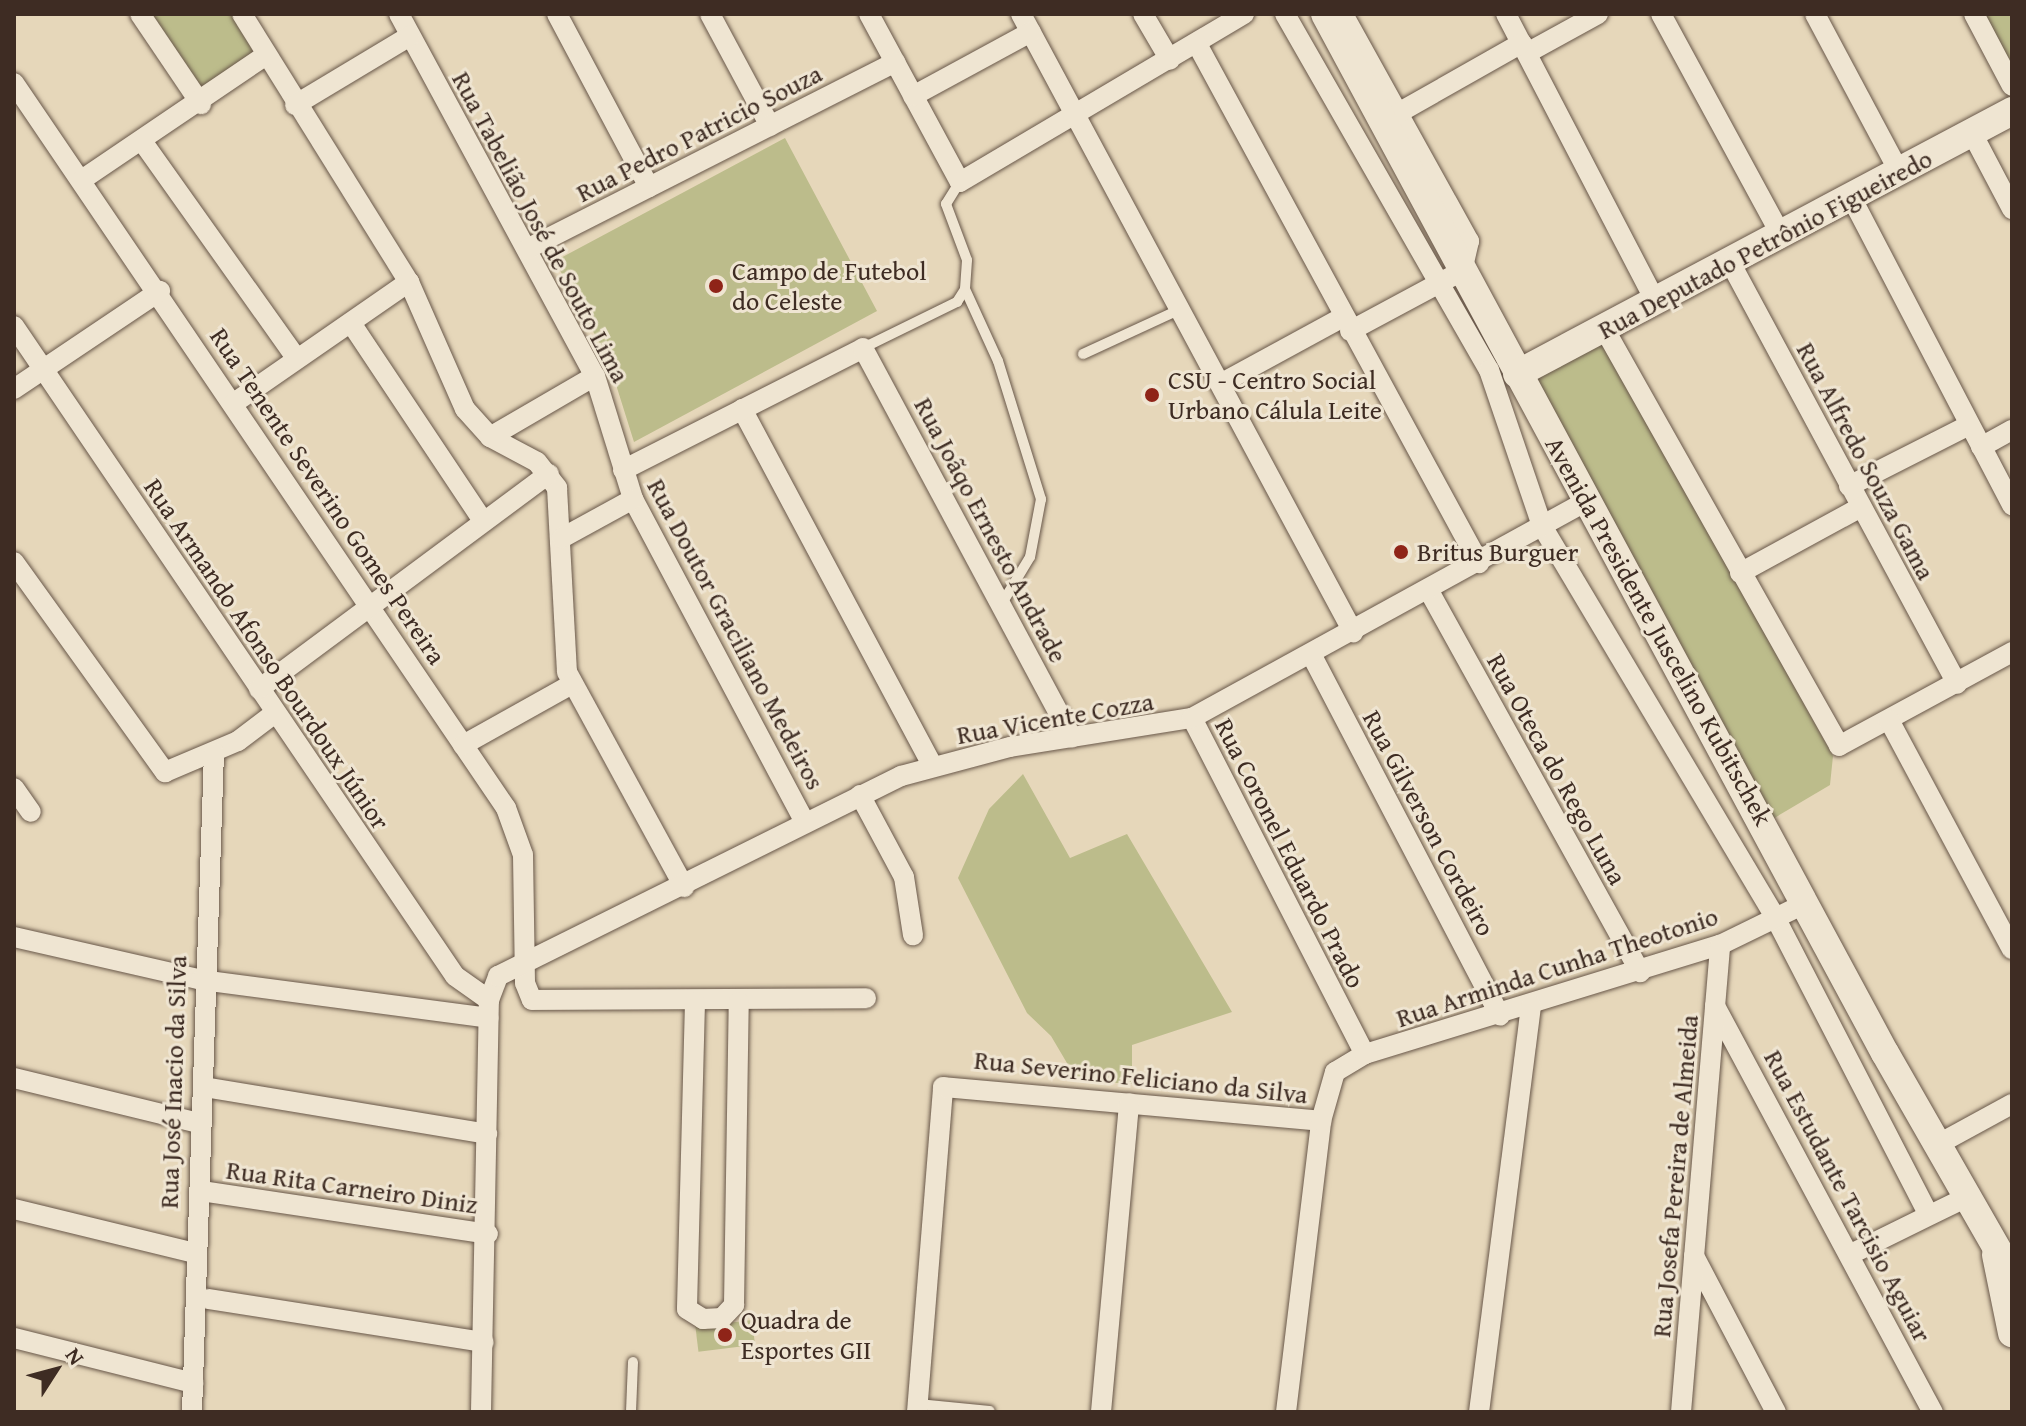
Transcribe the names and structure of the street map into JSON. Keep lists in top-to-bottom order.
{
  "streets": {
    "main road": ["Rua Deputado Petrônio Figueiredo", "Avenida Presidente Juscelino Kubitschek"],
    "street": [
      "Rua Pedro Patricio Souza",
      "Rua Tabelião José de Souto Lima",
      "Rua Alfredo Souza Gama",
      "Rua Tenente Severino Gomes Pereira",
      "Rua Joãqo Ernesto Andrade",
      "Rua Doutor Graciliano Medeiros",
      "Rua Armando Afonso Bourdoux Júnior",
      "Rua Vicente Cozza",
      "Rua Oteca do Rego Luna",
      "Rua Gilverson Cordeiro",
      "Rua Coronel Eduardo Prado",
      "Rua Arminda Cunha Theotonio",
      "Rua Severino Feliciano da Silva",
      "Rua José Inacio da Silva",
      "Rua Josefa Pereira de Almeida",
      "Rua Rita Carneiro Diniz",
      "Rua Estudante Tarcisio Aguiar"
    ]
  },
  "crossings": [
    ["Rua Pedro Patricio Souza", "Rua Tabelião José de Souto Lima"],
    ["Rua Tabelião José de Souto Lima", "Rua Doutor Graciliano Medeiros"],
    ["Rua Deputado Petrônio Figueiredo", "Rua Alfredo Souza Gama"],
    ["Rua Deputado Petrônio Figueiredo", "Avenida Presidente Juscelino Kubitschek"],
    ["Rua Tenente Severino Gomes Pereira", "Rua Vicente Cozza"],
    ["Rua Joãqo Ernesto Andrade", "Rua Vicente Cozza"],
    ["Avenida Presidente Juscelino Kubitschek", "Rua Vicente Cozza"],
    ["Avenida Presidente Juscelino Kubitschek", "Rua Arminda Cunha Theotonio"],
    ["Rua Doutor Graciliano Medeiros", "Rua Vicente Cozza"],
    ["Rua Armando Afonso Bourdoux Júnior", "Rua Vicente Cozza"],
    ["Rua Armando Afonso Bourdoux Júnior", "Rua Rita Carneiro Diniz"],
    ["Rua Vicente Cozza", "Rua Oteca do Rego Luna"],
    ["Rua Vicente Cozza", "Rua Gilverson Cordeiro"],
    ["Rua Vicente Cozza", "Rua Coronel Eduardo Prado"],
    ["Rua Vicente Cozza", "Rua Rita Carneiro Diniz"],
    ["Rua Oteca do Rego Luna", "Rua Arminda Cunha Theotonio"],
    ["Rua Gilverson Cordeiro", "Rua Arminda Cunha Theotonio"],
    ["Rua Coronel Eduardo Prado", "Rua Arminda Cunha Theotonio"],
    ["Rua Arminda Cunha Theotonio", "Rua Josefa Pereira de Almeida"],
    ["Rua Josefa Pereira de Almeida", "Rua Estudante Tarcisio Aguiar"]
  ],
  "places": [
    "Campo de Futebol do Celeste",
    "CSU - Centro Social Urbano Cálula Leite",
    "Britus Burguer",
    "Quadra de Esportes GII"
  ],
  "north": "top right"
}
